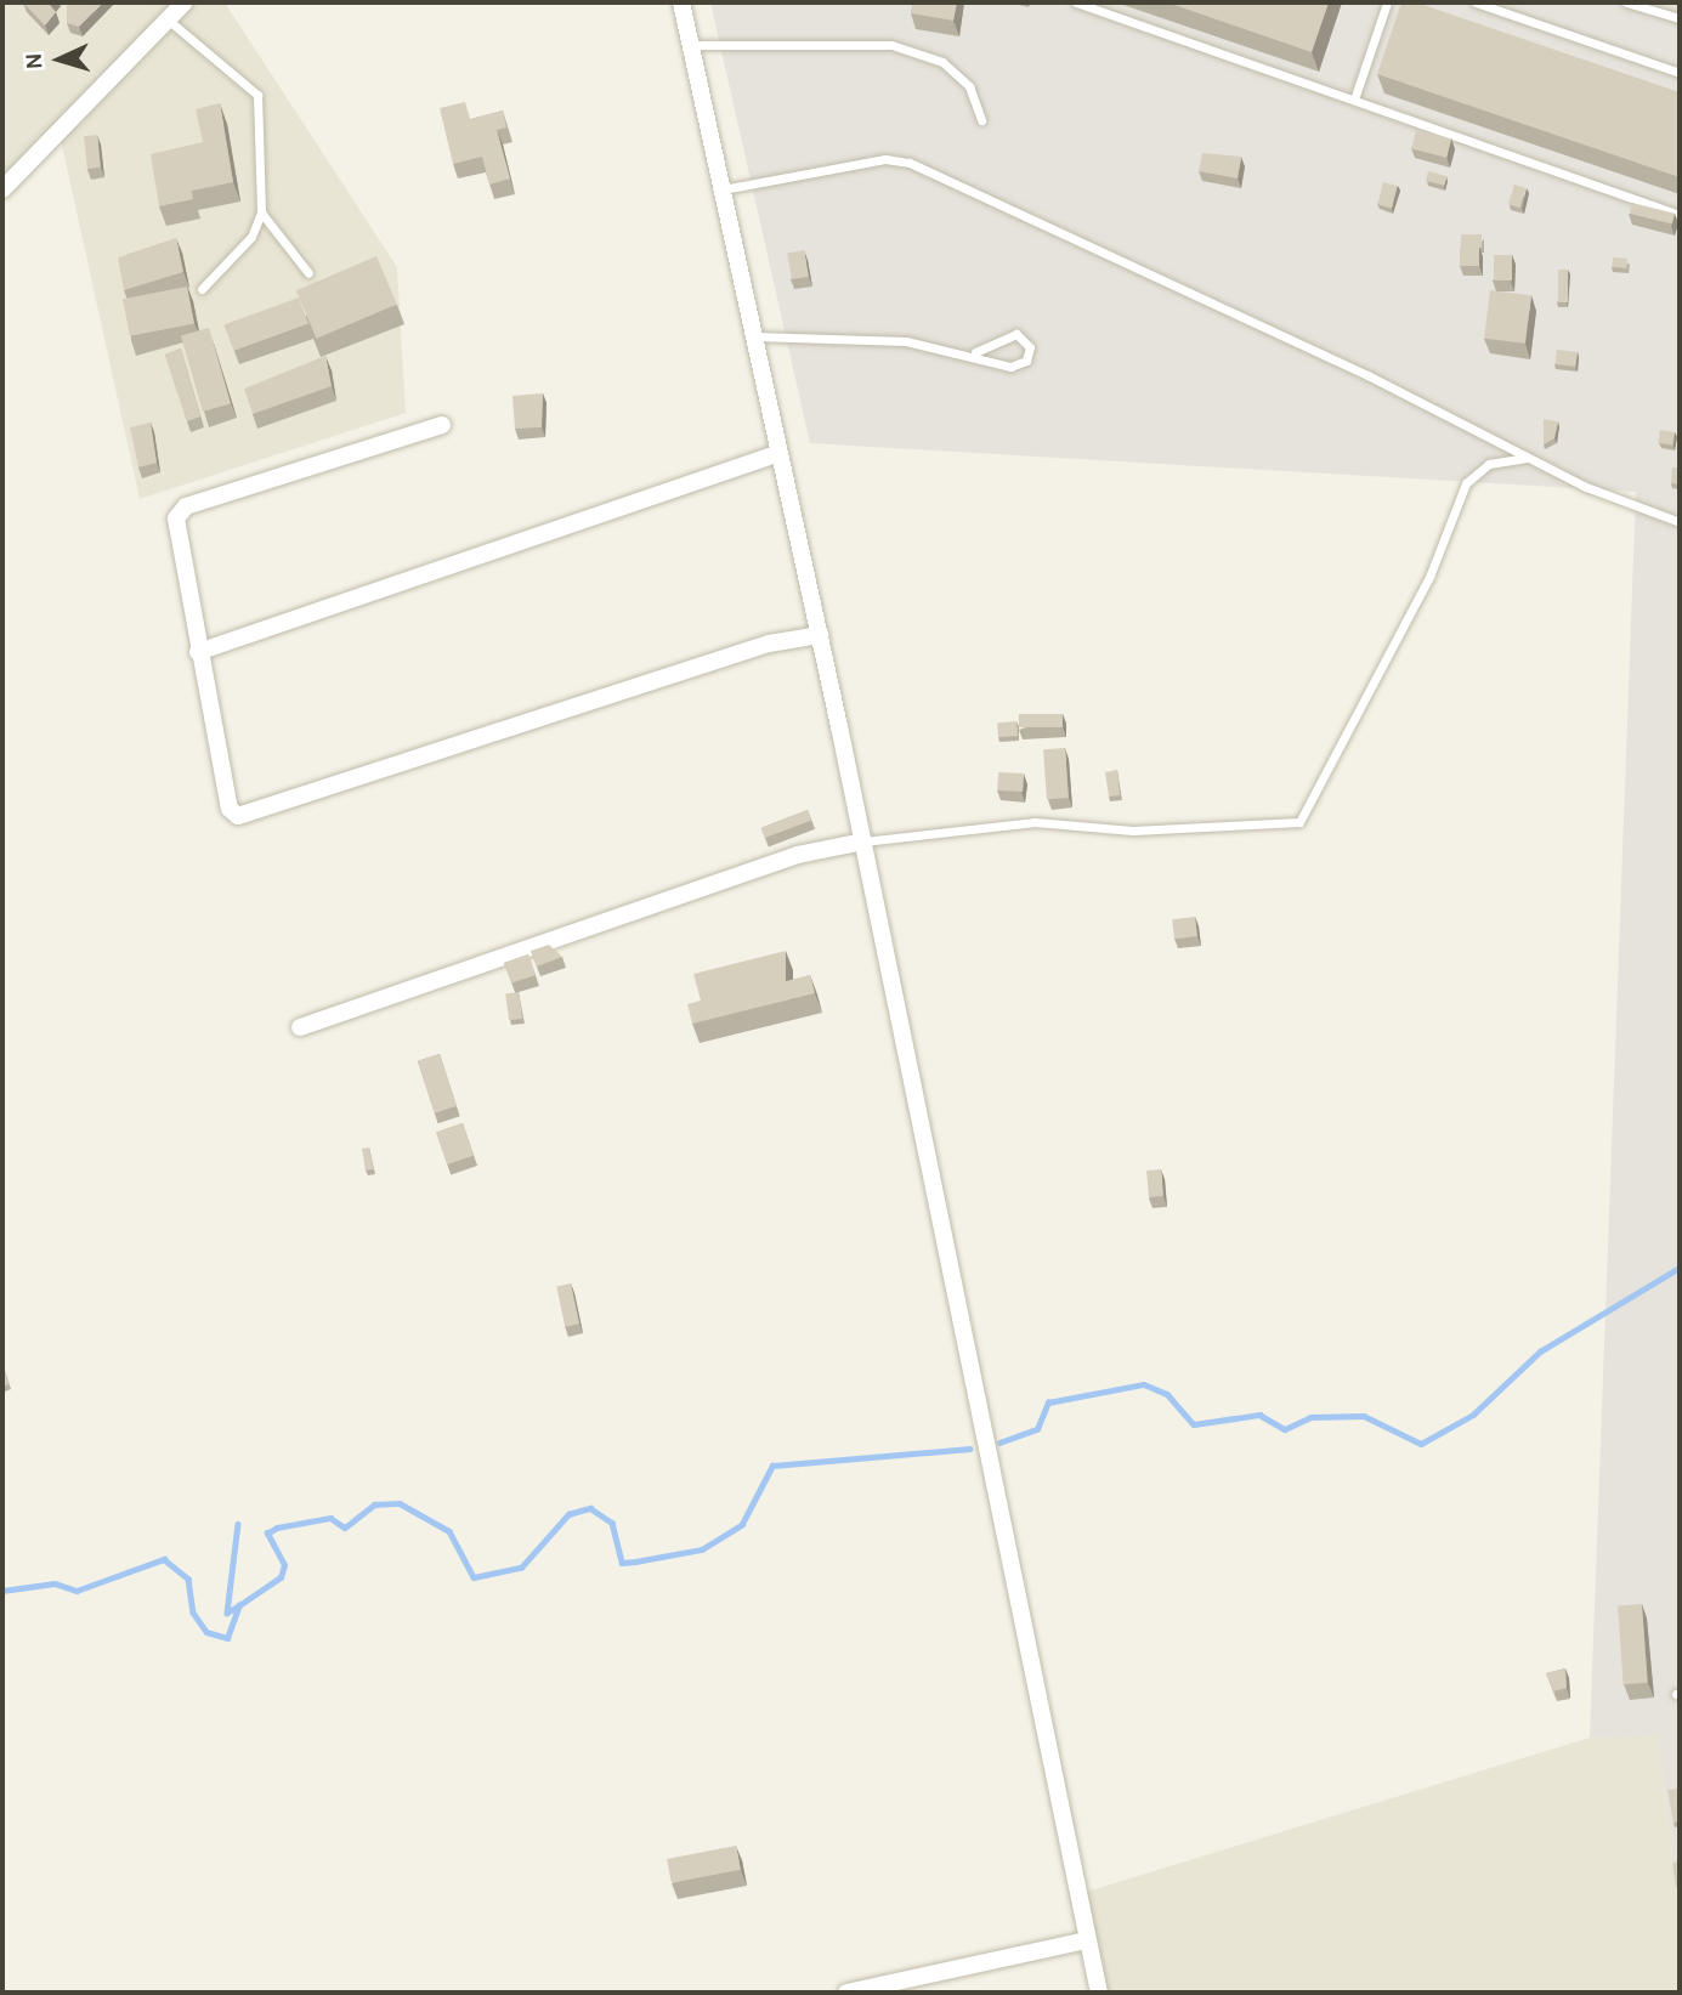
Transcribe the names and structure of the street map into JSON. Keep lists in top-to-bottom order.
{
  "north": "left"
}
